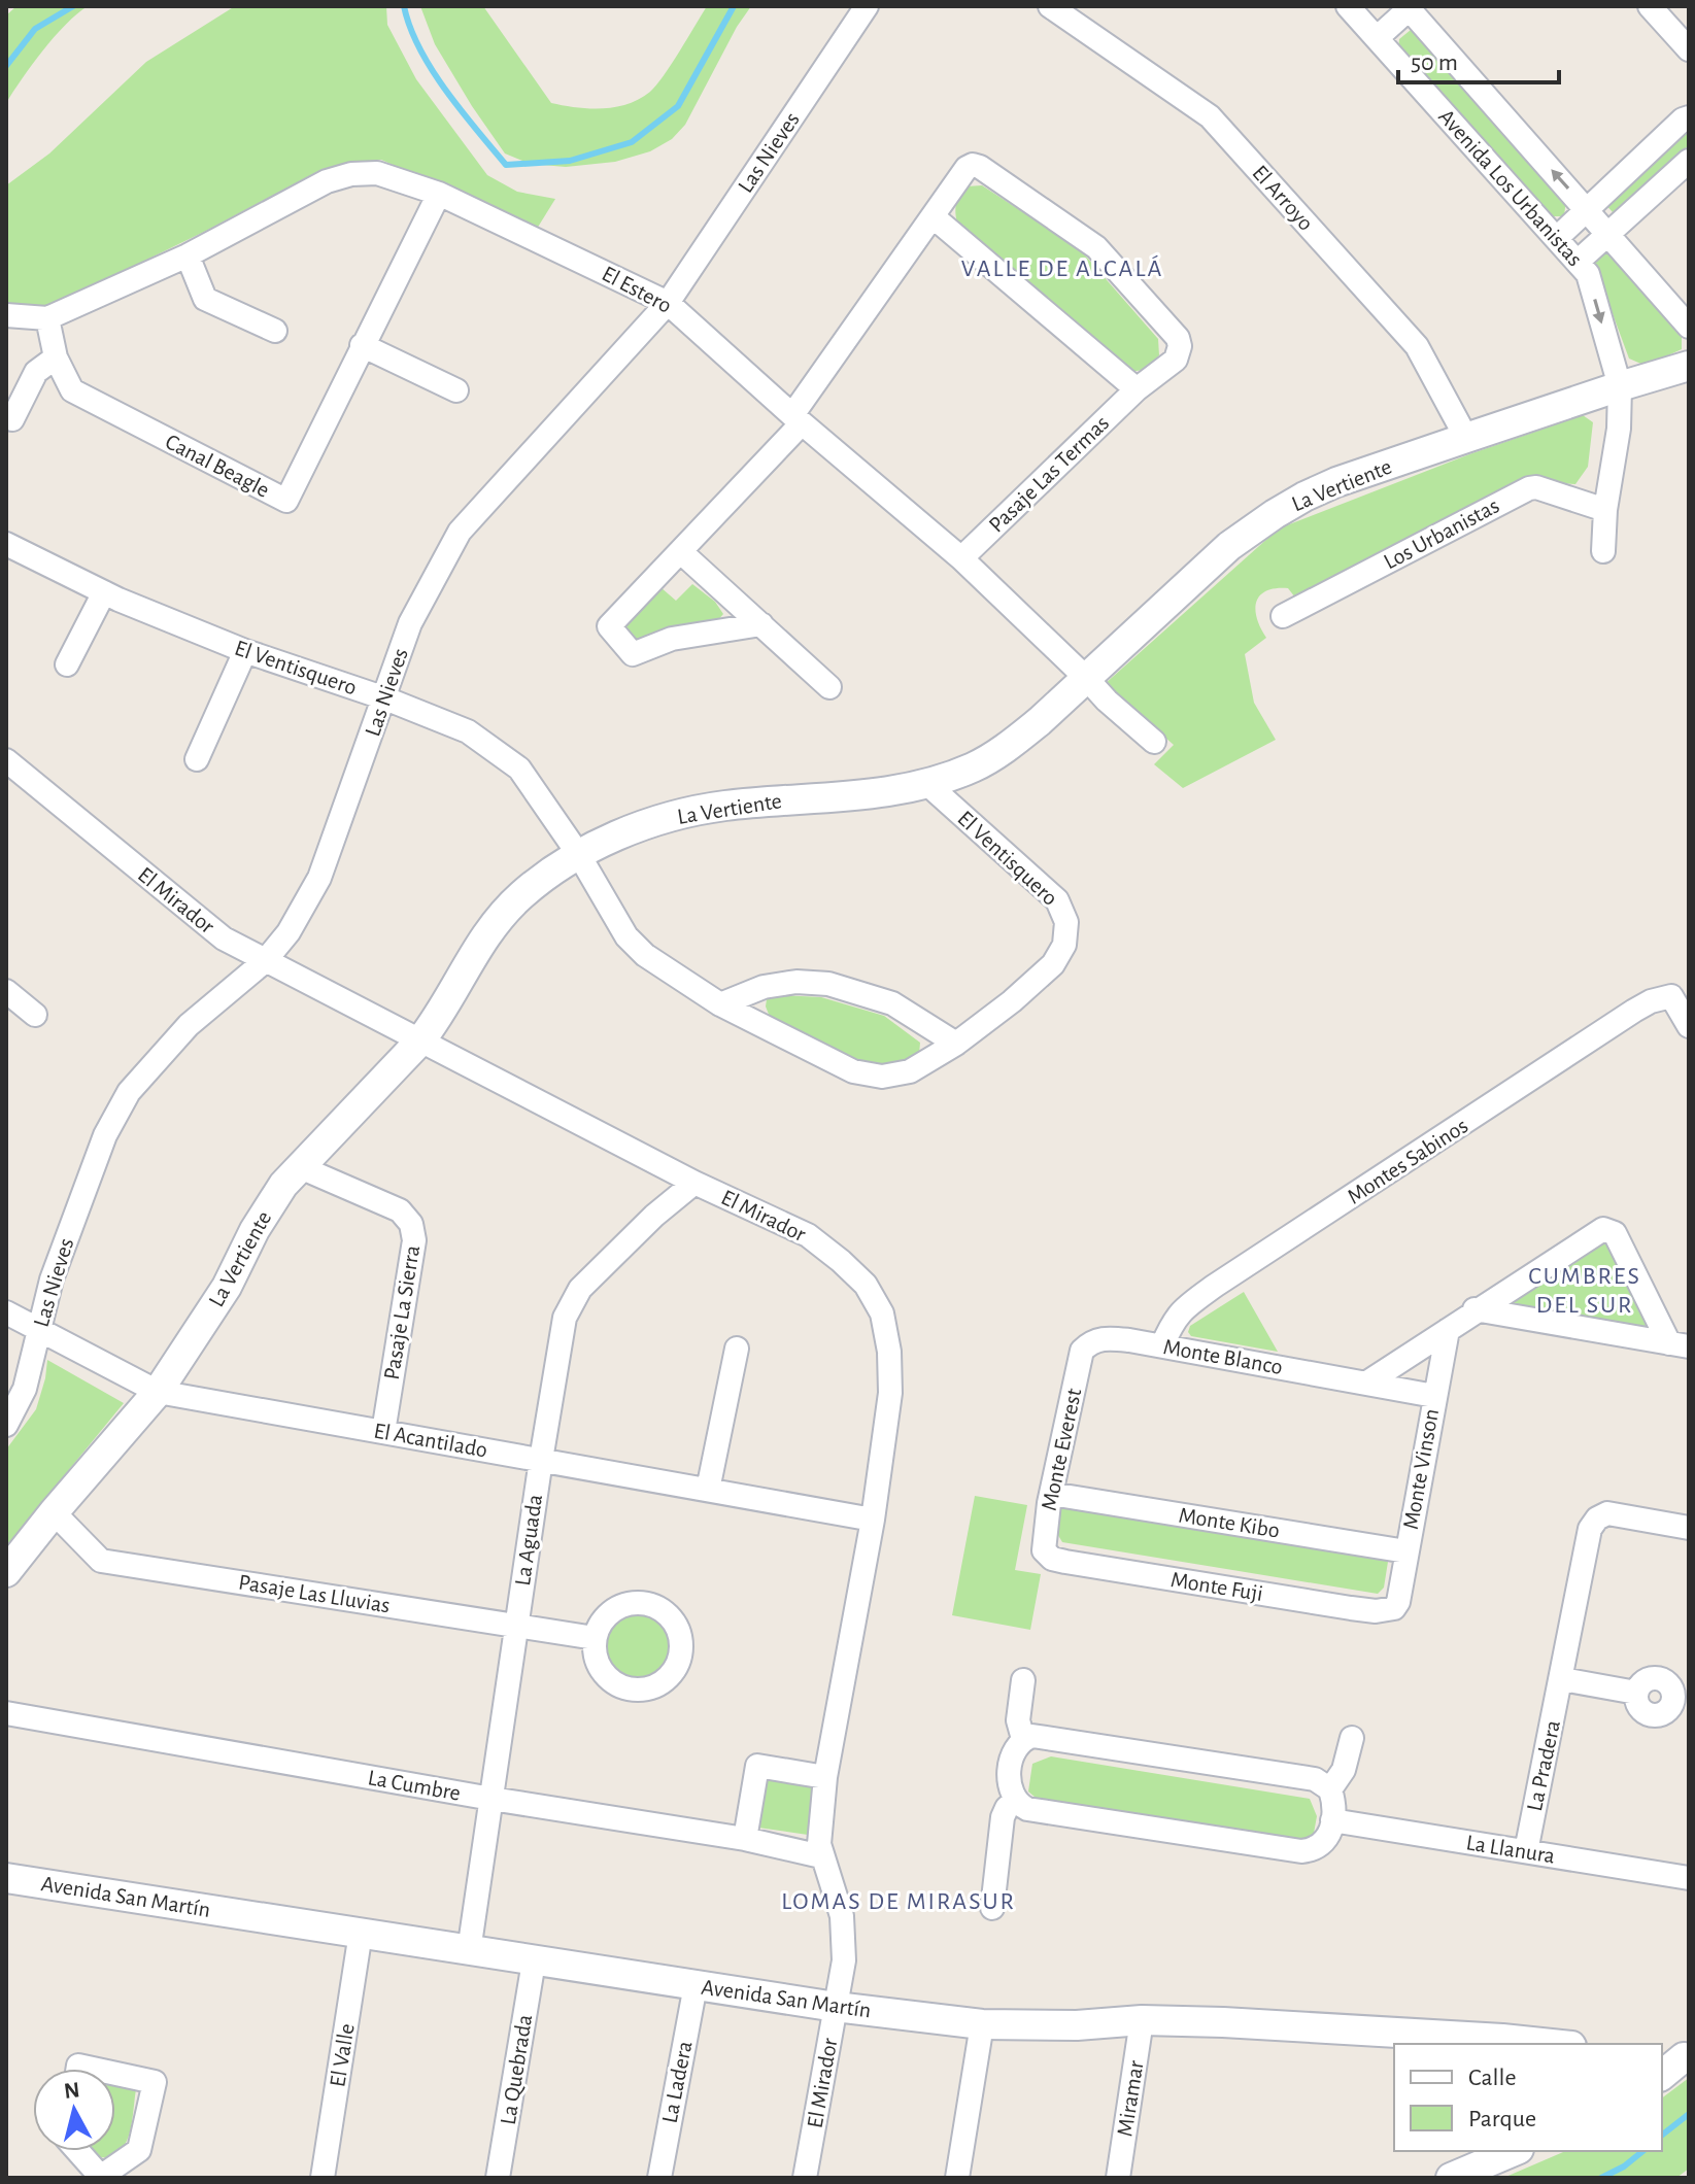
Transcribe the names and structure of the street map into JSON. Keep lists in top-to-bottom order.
{
  "streets": {
    "street": [
      "Las Nieves",
      "Avenida Los Urbanistas",
      "El Arroyo",
      "El Estero",
      "Canal Beagle",
      "Pasaje Las Termas",
      "La Vertiente",
      "Los Urbanistas",
      "El Ventisquero",
      "El Mirador",
      "Montes Sabinos",
      "Pasaje La Sierra",
      "Monte Blanco",
      "El Acantilado",
      "Monte Everest",
      "Monte Vinson",
      "Monte Kibo",
      "La Aguada",
      "Monte Fuji",
      "Pasaje Las Lluvias",
      "La Pradera",
      "La Cumbre",
      "La Llanura",
      "Avenida San Martín",
      "El Valle",
      "La Quebrada",
      "La Ladera",
      "Miramar"
    ]
  },
  "crossings": [
    ["Las Nieves", "El Estero"],
    ["Las Nieves", "El Ventisquero"],
    ["Las Nieves", "El Mirador"],
    ["Las Nieves", "El Acantilado"],
    ["Avenida Los Urbanistas", "La Vertiente"],
    ["Avenida Los Urbanistas", "Los Urbanistas"],
    ["El Arroyo", "La Vertiente"],
    ["El Estero", "Canal Beagle"],
    ["El Estero", "Pasaje Las Termas"],
    ["El Estero", "La Vertiente"],
    ["La Vertiente", "El Ventisquero"],
    ["La Vertiente", "El Mirador"],
    ["La Vertiente", "Pasaje La Sierra"],
    ["La Vertiente", "El Acantilado"],
    ["La Vertiente", "Pasaje Las Lluvias"],
    ["El Mirador", "El Acantilado"],
    ["El Mirador", "La Aguada"],
    ["El Mirador", "La Cumbre"],
    ["El Mirador", "Avenida San Martín"],
    ["Montes Sabinos", "Monte Blanco"],
    ["Pasaje La Sierra", "El Acantilado"],
    ["Monte Blanco", "Monte Everest"],
    ["Monte Blanco", "Monte Vinson"],
    ["El Acantilado", "La Aguada"],
    ["Monte Everest", "Monte Kibo"],
    ["Monte Everest", "Monte Fuji"],
    ["Monte Vinson", "Monte Kibo"],
    ["Monte Vinson", "Monte Fuji"],
    ["La Aguada", "Pasaje Las Lluvias"],
    ["La Aguada", "La Cumbre"],
    ["La Aguada", "Avenida San Martín"],
    ["La Pradera", "La Llanura"],
    ["Avenida San Martín", "El Valle"],
    ["Avenida San Martín", "La Quebrada"],
    ["Avenida San Martín", "La Ladera"],
    ["Avenida San Martín", "Miramar"]
  ],
  "districts": ["VALLE DE ALCALÁ", "CUMBRES DEL SUR", "LOMAS DE MIRASUR"],
  "legend": ["Calle", "Parque"],
  "scale_bar": "50 m",
  "north": "top"
}
